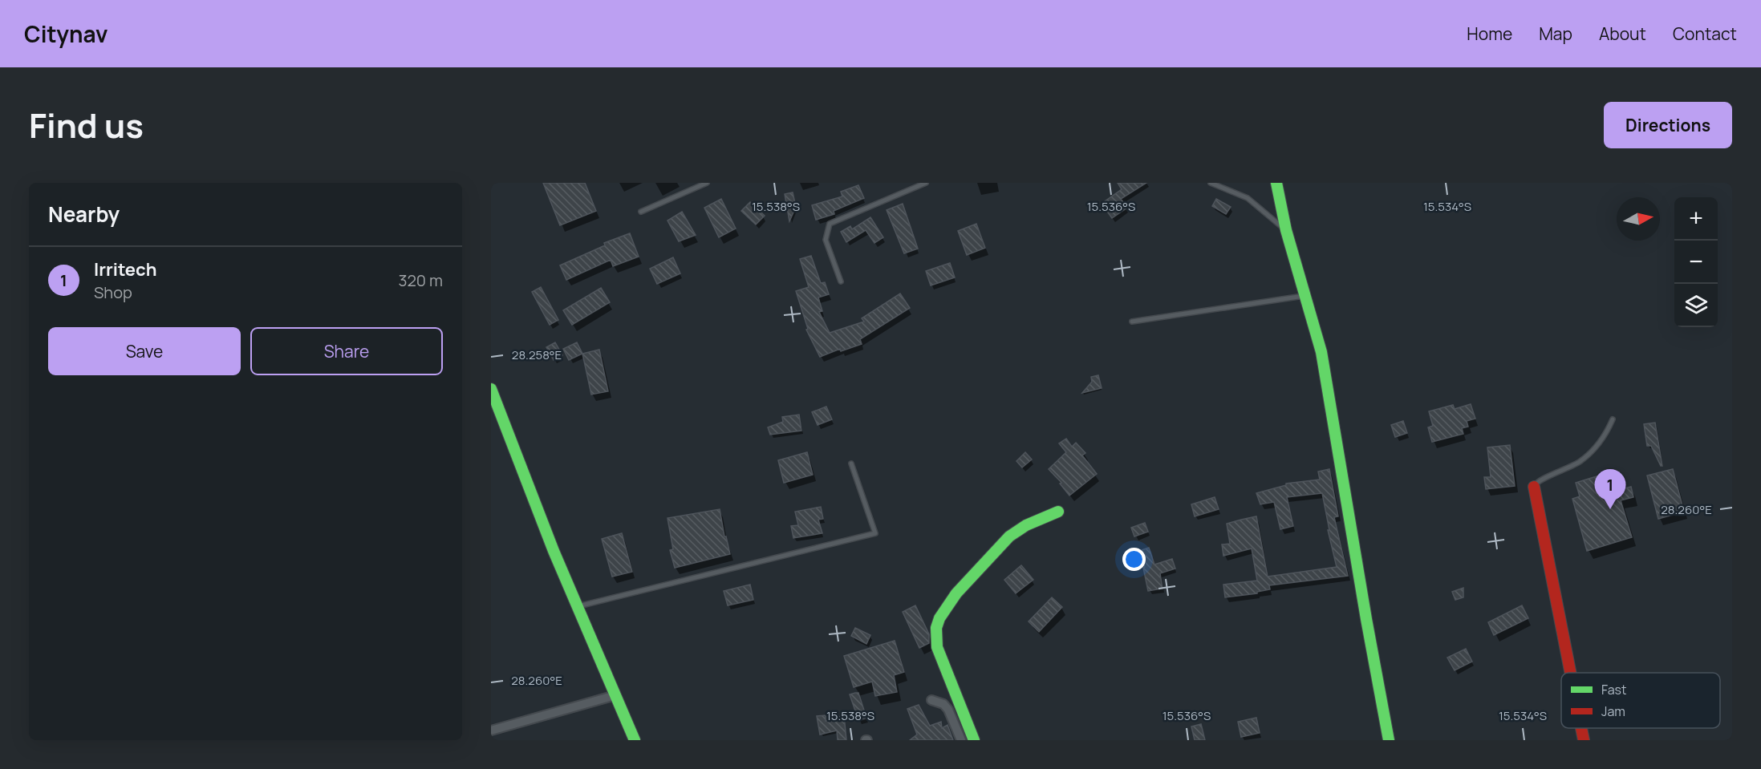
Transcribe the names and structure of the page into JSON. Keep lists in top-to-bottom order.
{
  "legend": ["Fast", "Jam"],
  "north": "right",
  "page": {
    "header": "Citynav",
    "nav": [
      "Home",
      "Map",
      "About",
      "Contact"
    ],
    "title": "Find us",
    "buttons": [
      "Directions",
      ["Save", "Share"]
    ],
    "heading": "Nearby",
    "map_buttons": ["+", "−"],
    "list": [
      {
        "mark": "1",
        "name": "Irritech",
        "note": "Shop",
        "value": "320 m"
      }
    ],
    "pins": "1"
  },
  "coordinates": [
    "15.538°S",
    "15.536°S",
    "15.534°S",
    "28.258°E",
    "28.260°E"
  ]
}
